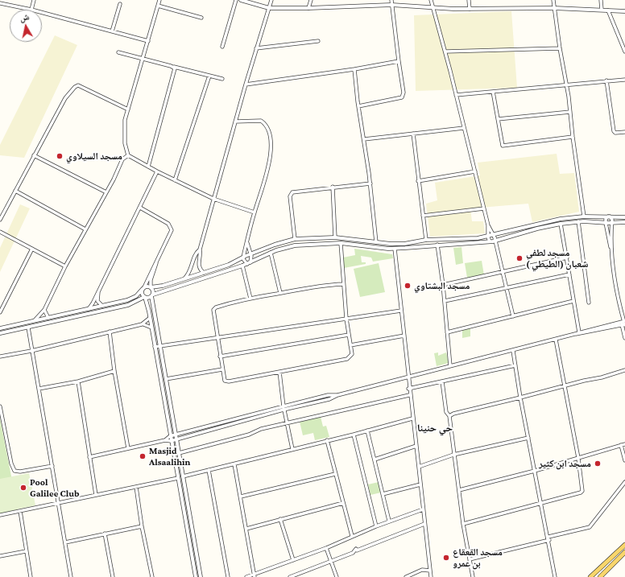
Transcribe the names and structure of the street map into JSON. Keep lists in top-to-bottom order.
{
  "districts": ["حي حنينا"],
  "places": [
    "مسجد السيلاوي",
    "مسجد لطفي شعبان (الطيطي )",
    "مسجد البشتاوي",
    "Masjid Alsaalihin",
    "مسجد ابن كثير",
    "Pool Galilee Club",
    "مسجد القعقاع بن عمرو"
  ],
  "north": "top"
}
